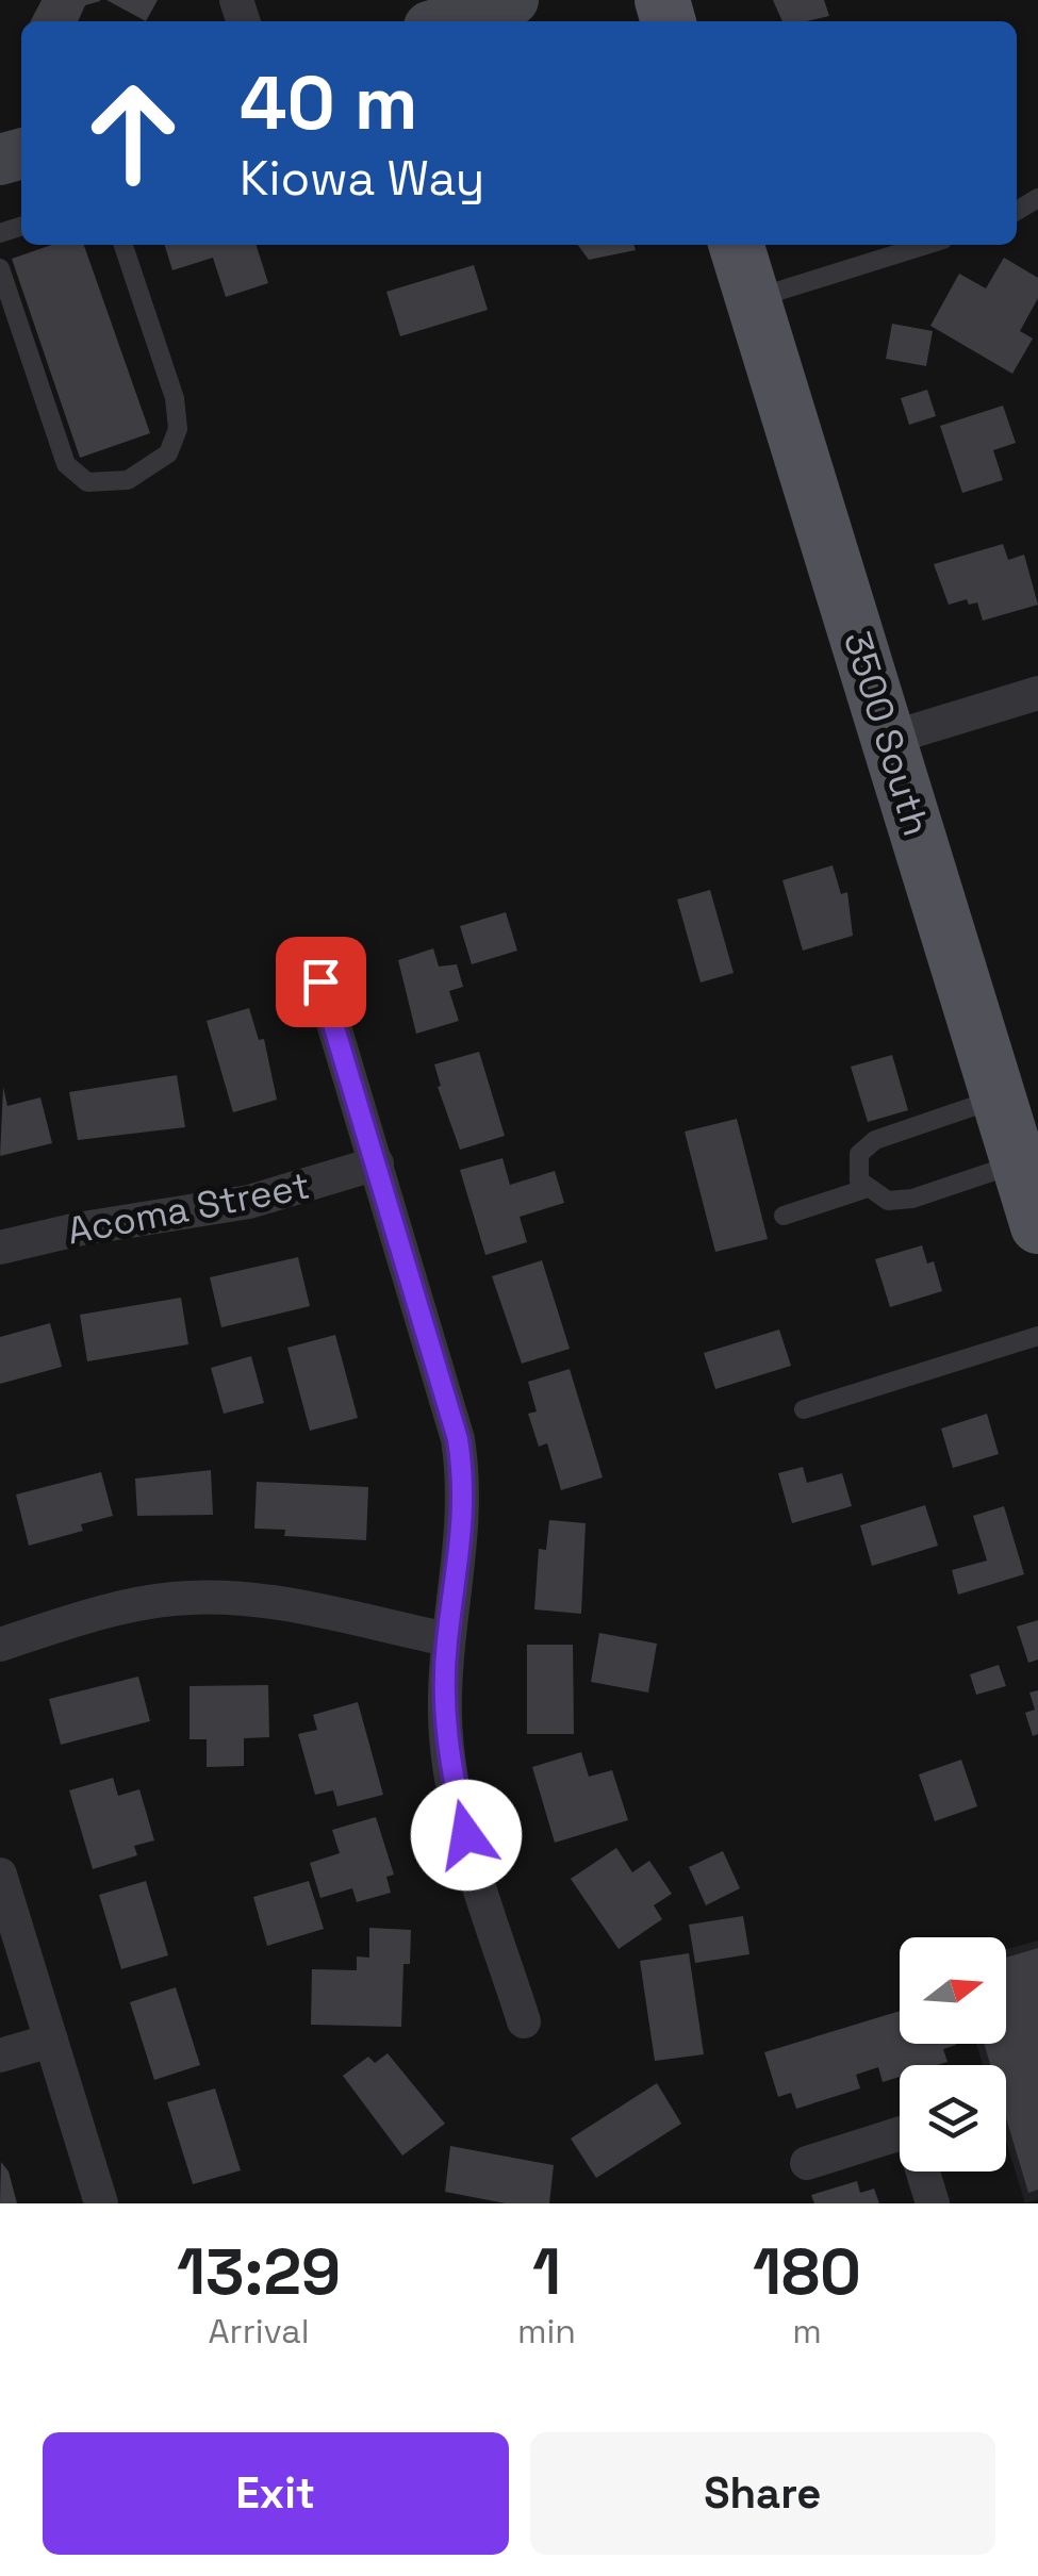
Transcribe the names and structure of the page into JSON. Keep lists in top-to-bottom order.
{
  "streets": {
    "main road": ["3500 South"],
    "street": ["Acoma Street"]
  },
  "north": "right",
  "page": {
    "turn": ["40 m", "Kiowa Way"],
    "eta": [
      "13:29",
      "Arrival",
      "1",
      "min",
      "180",
      "m"
    ],
    "buttons": ["Exit", "Share"]
  }
}
